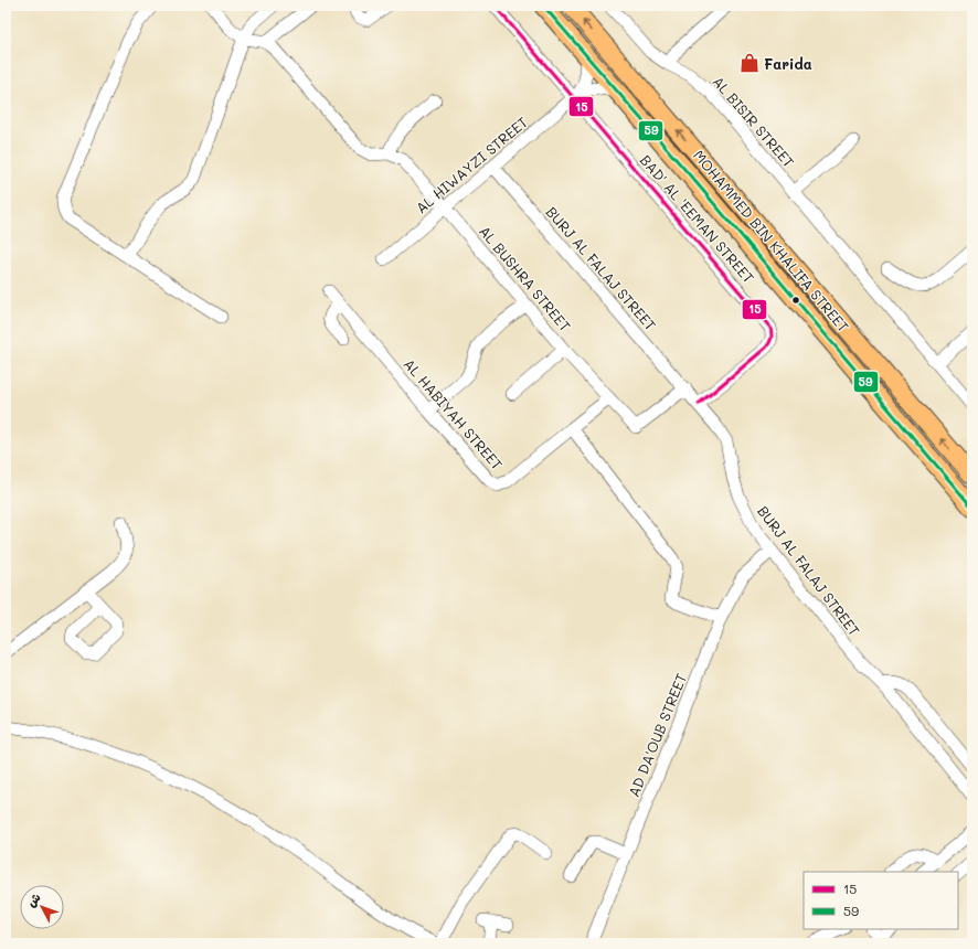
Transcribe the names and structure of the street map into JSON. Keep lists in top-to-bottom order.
{
  "streets": {
    "highway": ["MOHAMMED BIN KHALIFA STREET"],
    "street": [
      "AL BISIR STREET",
      "AL HIWAYZI STREET",
      "BAD' AL 'EEMAN STREET",
      "BURJ AL FALAJ STREET",
      "AL BUSHRA STREET",
      "AL HABIYAH STREET",
      "AD DA'OUB STREET"
    ]
  },
  "crossings": [
    ["AL HIWAYZI STREET", "BAD' AL 'EEMAN STREET"],
    ["AL HIWAYZI STREET", "MOHAMMED BIN KHALIFA STREET"],
    ["AL HIWAYZI STREET", "BURJ AL FALAJ STREET"],
    ["AL HIWAYZI STREET", "AL BUSHRA STREET"],
    ["BAD' AL 'EEMAN STREET", "BURJ AL FALAJ STREET"],
    ["BURJ AL FALAJ STREET", "AL BUSHRA STREET"],
    ["BURJ AL FALAJ STREET", "AD DA'OUB STREET"]
  ],
  "places": {
    "shop": ["Farida"]
  },
  "lines": ["transit line 15", "transit line 59"],
  "legend": ["15", "59"],
  "north": "top left"
}
